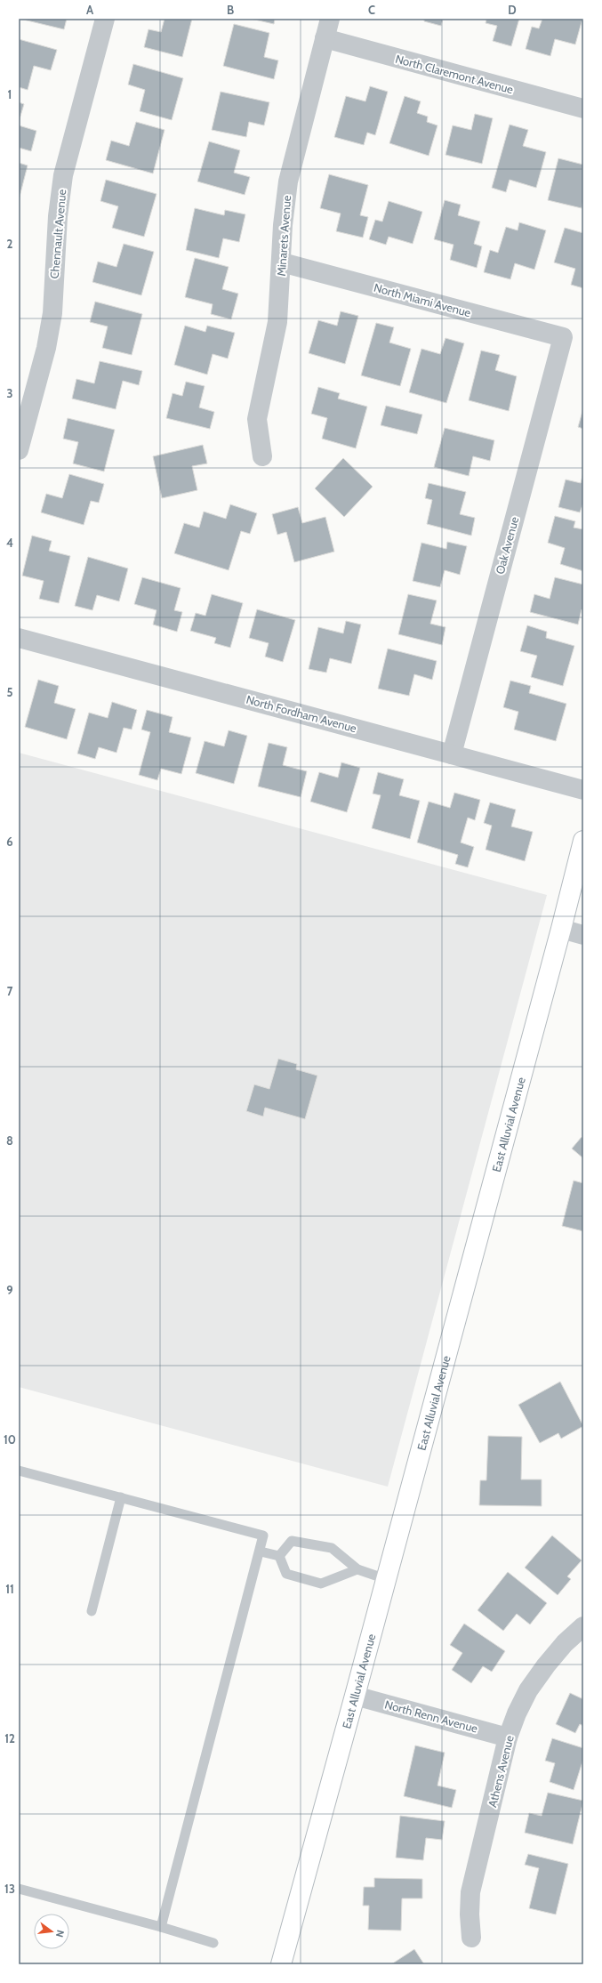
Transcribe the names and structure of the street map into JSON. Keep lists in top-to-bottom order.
{
  "streets": {
    "street": [
      "North Claremont Avenue",
      "Chennault Avenue",
      "Minarets Avenue",
      "North Miami Avenue",
      "Oak Avenue",
      "North Fordham Avenue",
      "East Alluvial Avenue",
      "North Renn Avenue",
      "Athens Avenue"
    ]
  },
  "crossings": [
    ["North Claremont Avenue", "Minarets Avenue"],
    ["Minarets Avenue", "North Miami Avenue"],
    ["North Miami Avenue", "Oak Avenue"],
    ["Oak Avenue", "North Fordham Avenue"],
    ["East Alluvial Avenue", "North Renn Avenue"],
    ["North Renn Avenue", "Athens Avenue"]
  ],
  "north": "right",
  "grid": {
    "columns": [
      "A",
      "B",
      "C",
      "D"
    ],
    "rows": [
      "1",
      "2",
      "3",
      "4",
      "5",
      "6",
      "7",
      "8",
      "9",
      "10",
      "11",
      "12",
      "13"
    ]
  }
}
